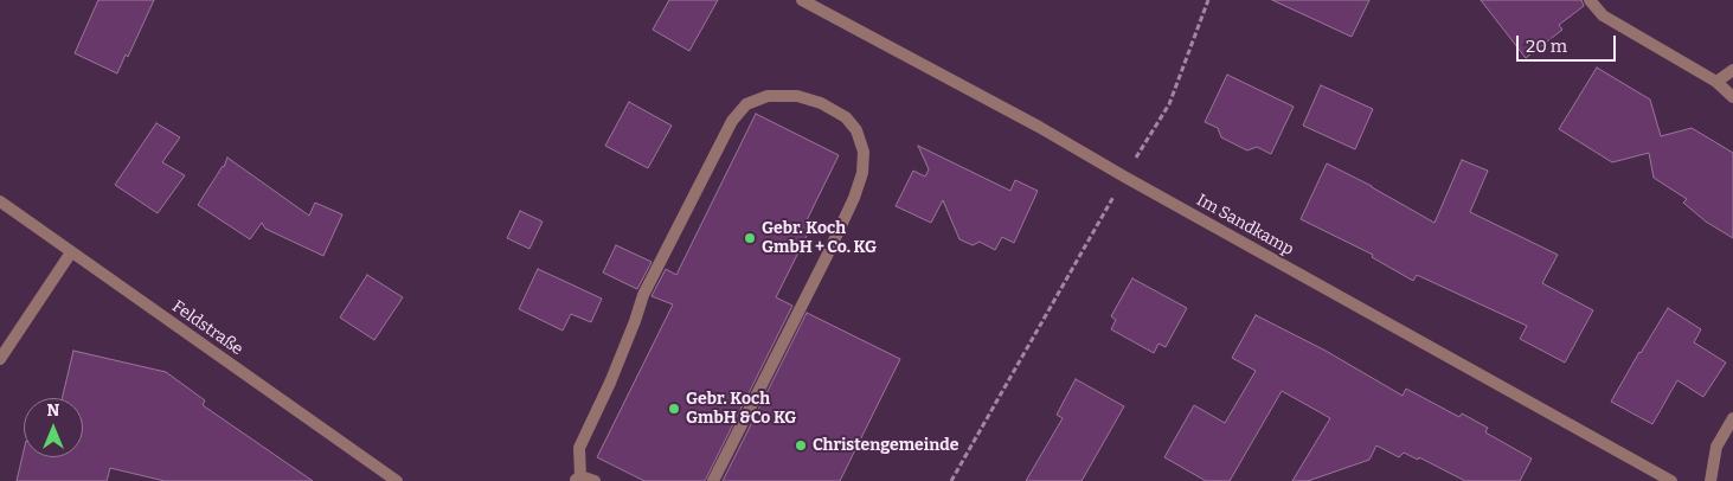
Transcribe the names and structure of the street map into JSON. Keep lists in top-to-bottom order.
{
  "streets": {
    "street": ["Im Sandkamp", "Feldstraße"]
  },
  "places": ["Gebr. Koch GmbH + Co. KG", "Gebr. Koch GmbH &Co KG", "Christengemeinde"],
  "scale_bar": "20 m",
  "north": "top"
}
